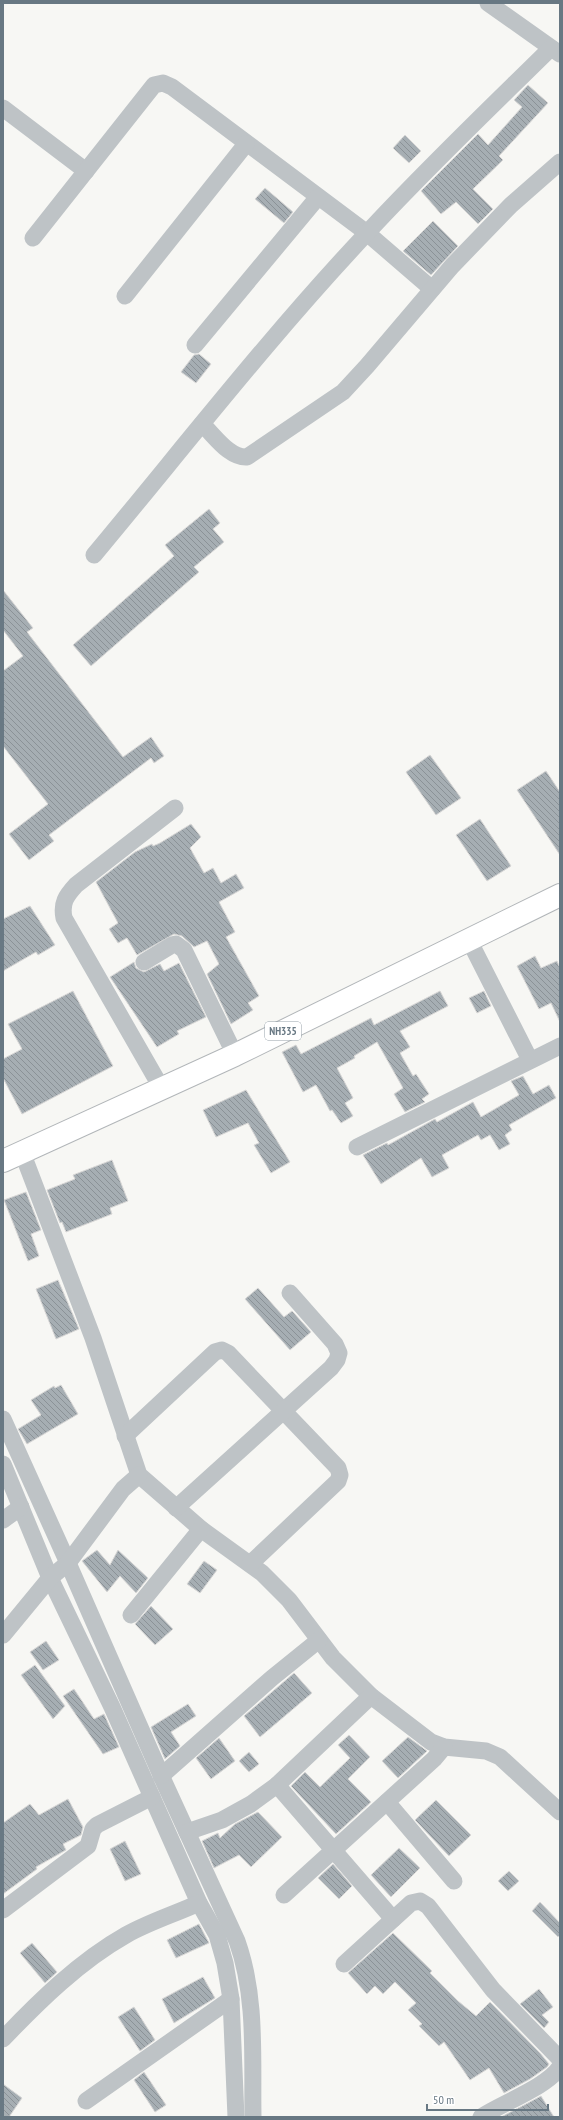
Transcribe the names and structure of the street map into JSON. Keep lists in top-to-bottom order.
{
  "streets": {
    "highway": ["NH335"]
  },
  "scale_bar": "50 m"
}
